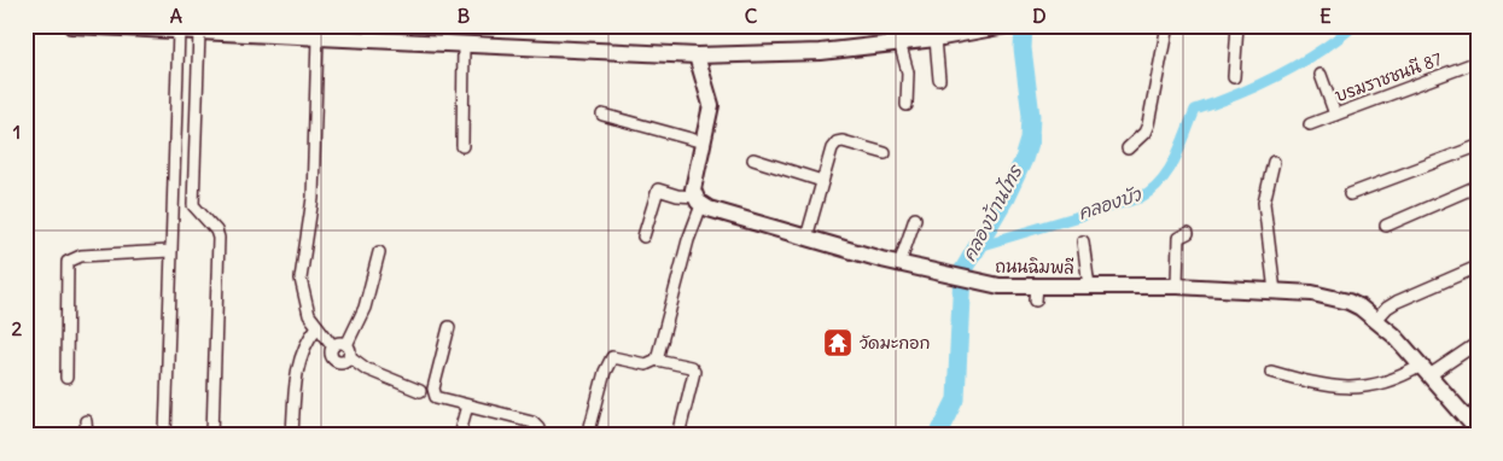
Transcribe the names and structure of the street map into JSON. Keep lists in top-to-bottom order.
{
  "streets": {
    "street": ["บรมราชชนนี 87", "ถนนฉิมพลี"]
  },
  "water": ["คลองบัว", "คลองบ้านไทร"],
  "places": {
    "temple": ["วัดมะกอก"]
  },
  "grid": {
    "columns": [
      "A",
      "B",
      "C",
      "D",
      "E"
    ],
    "rows": ["1", "2"]
  }
}
